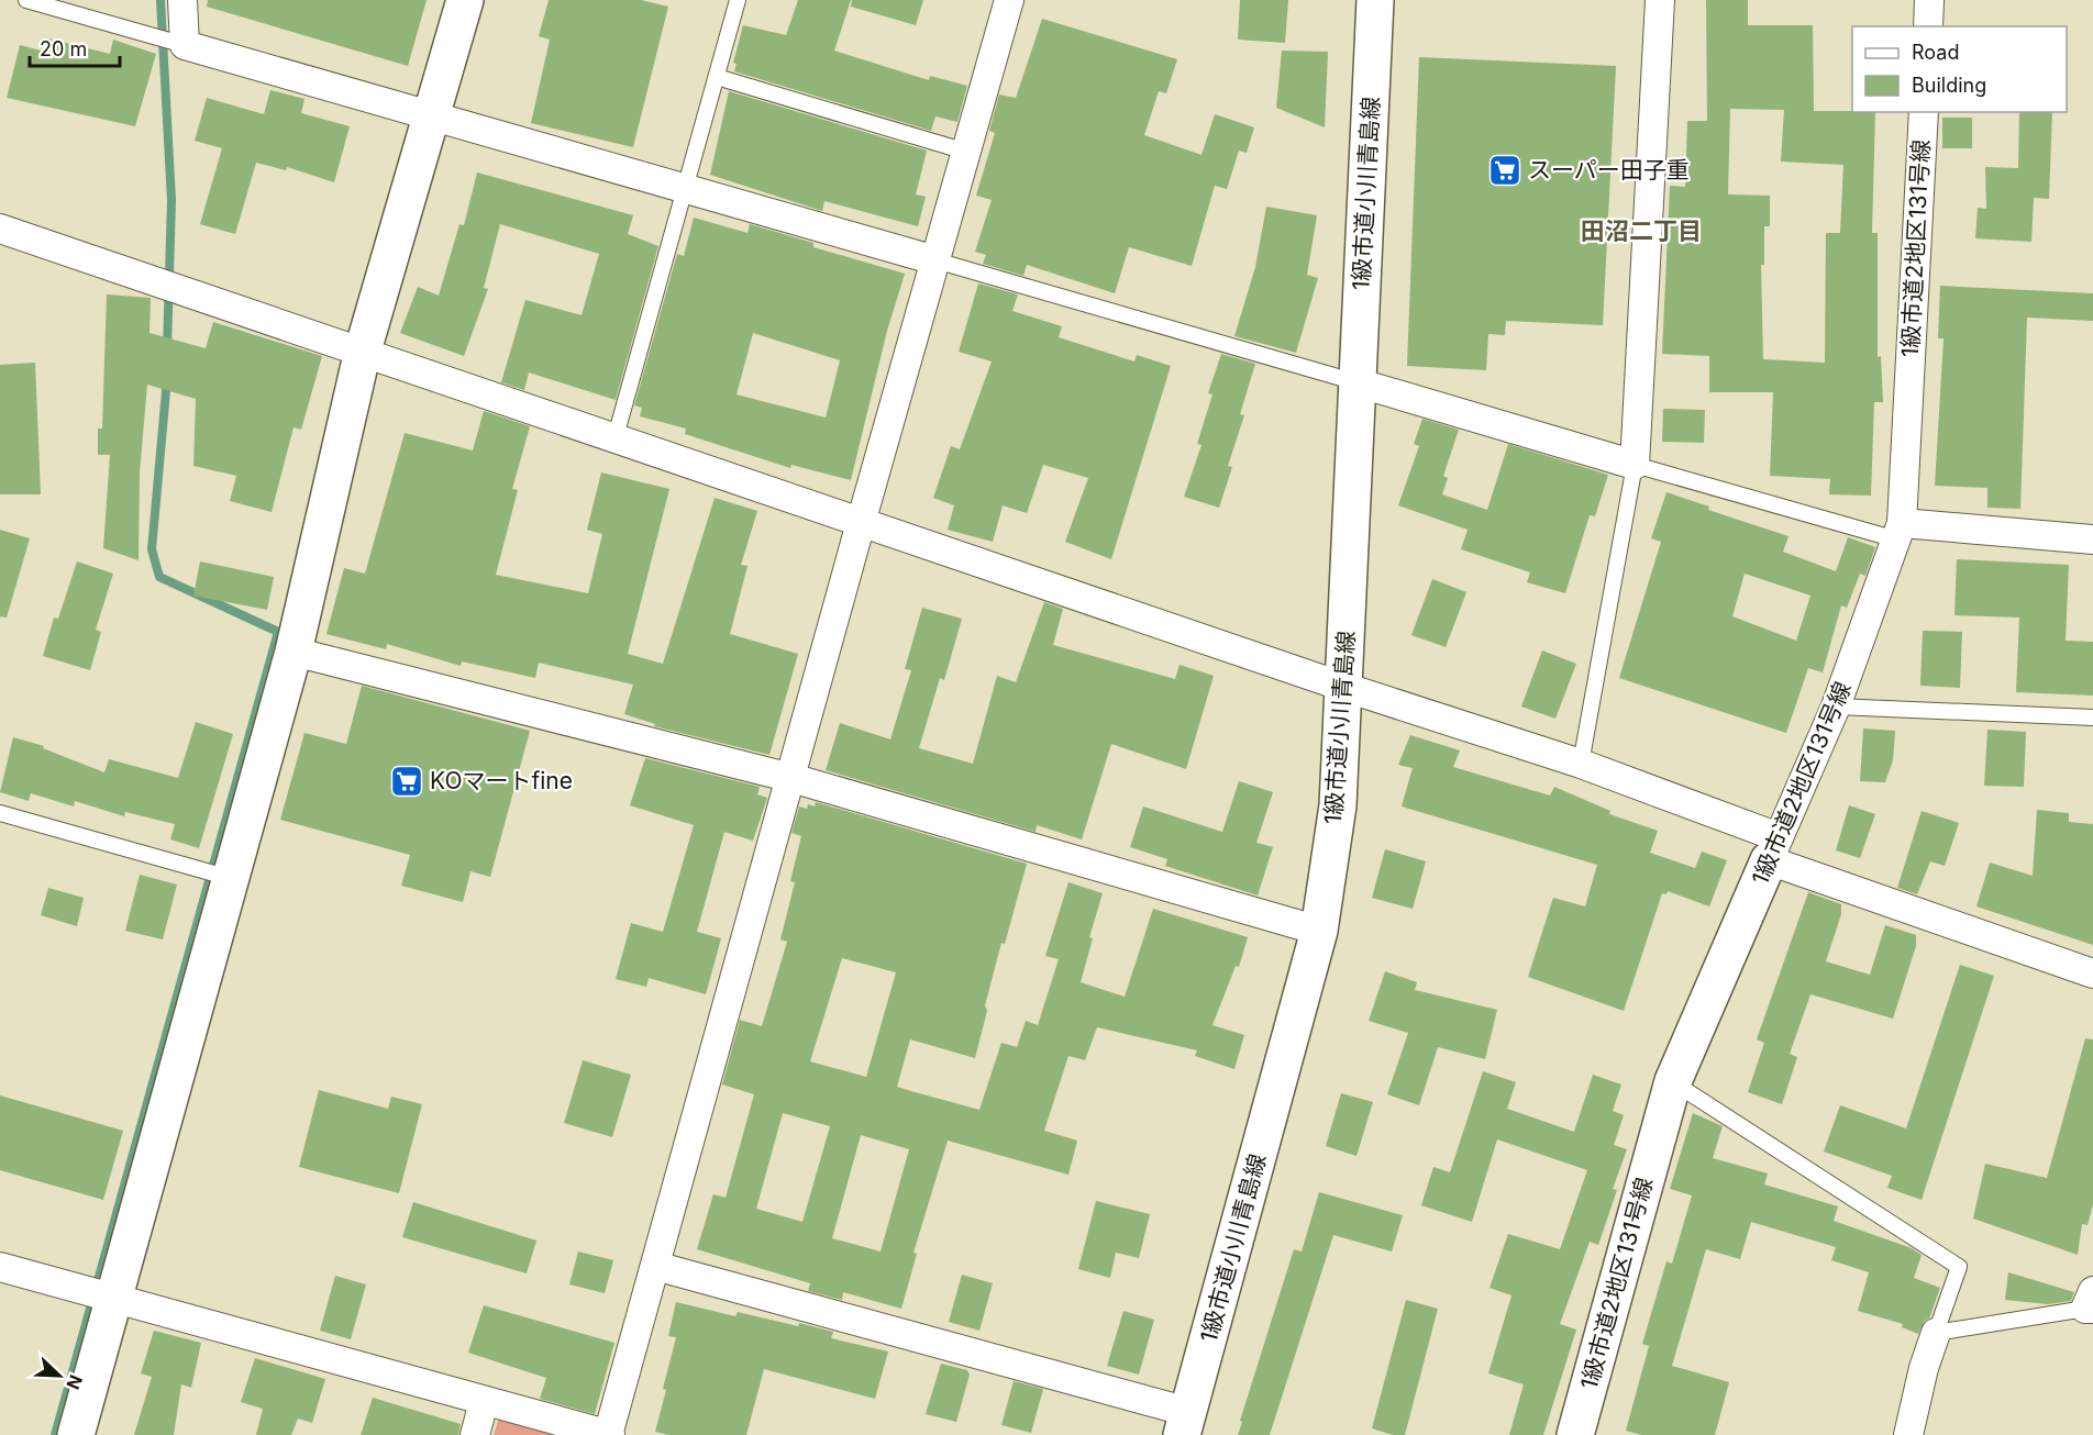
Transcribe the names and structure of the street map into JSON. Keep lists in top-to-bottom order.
{
  "streets": {
    "street": ["1級市道小川青島線", "1級市道2地区131号線"]
  },
  "districts": ["田沼二丁目"],
  "places": {
    "supermarket": ["スーパー田子重", "KOマートfine"]
  },
  "legend": ["Road", "Building"],
  "scale_bar": "20 m",
  "north": "bottom right"
}
